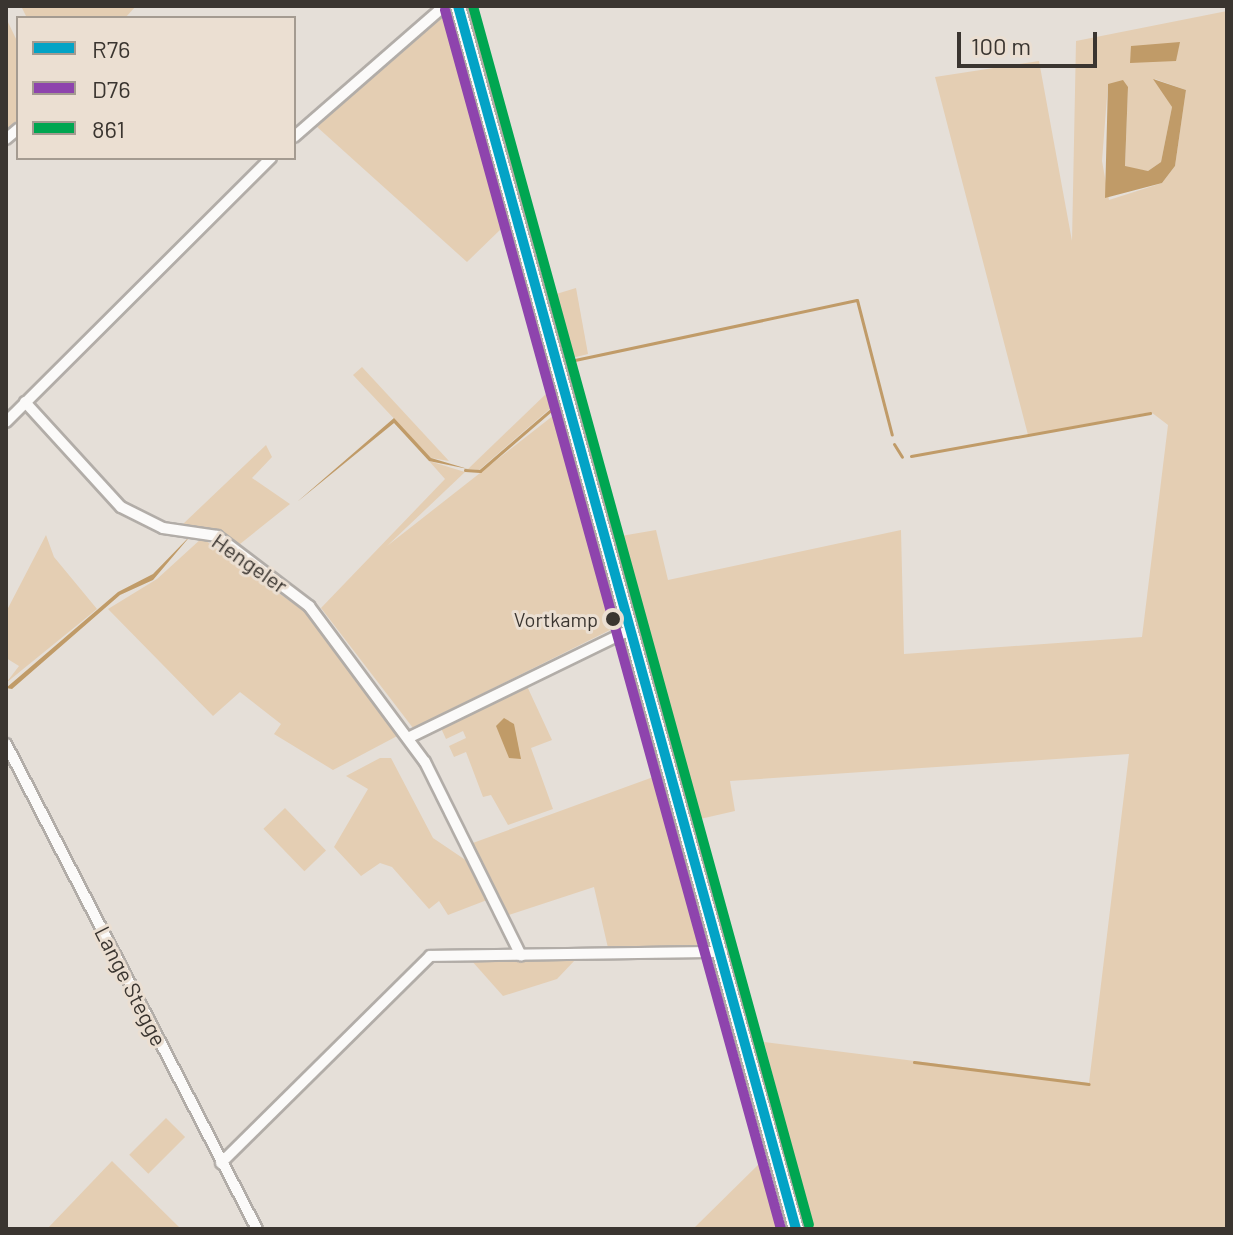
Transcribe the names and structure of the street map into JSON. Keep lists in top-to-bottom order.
{
  "streets": {
    "street": ["Hengeler", "Lange Stegge"]
  },
  "places": ["Vortkamp"],
  "lines": ["transit line R76", "transit line 861", "transit line D76"],
  "legend": ["R76", "D76", "861"],
  "scale_bar": "100 m"
}
